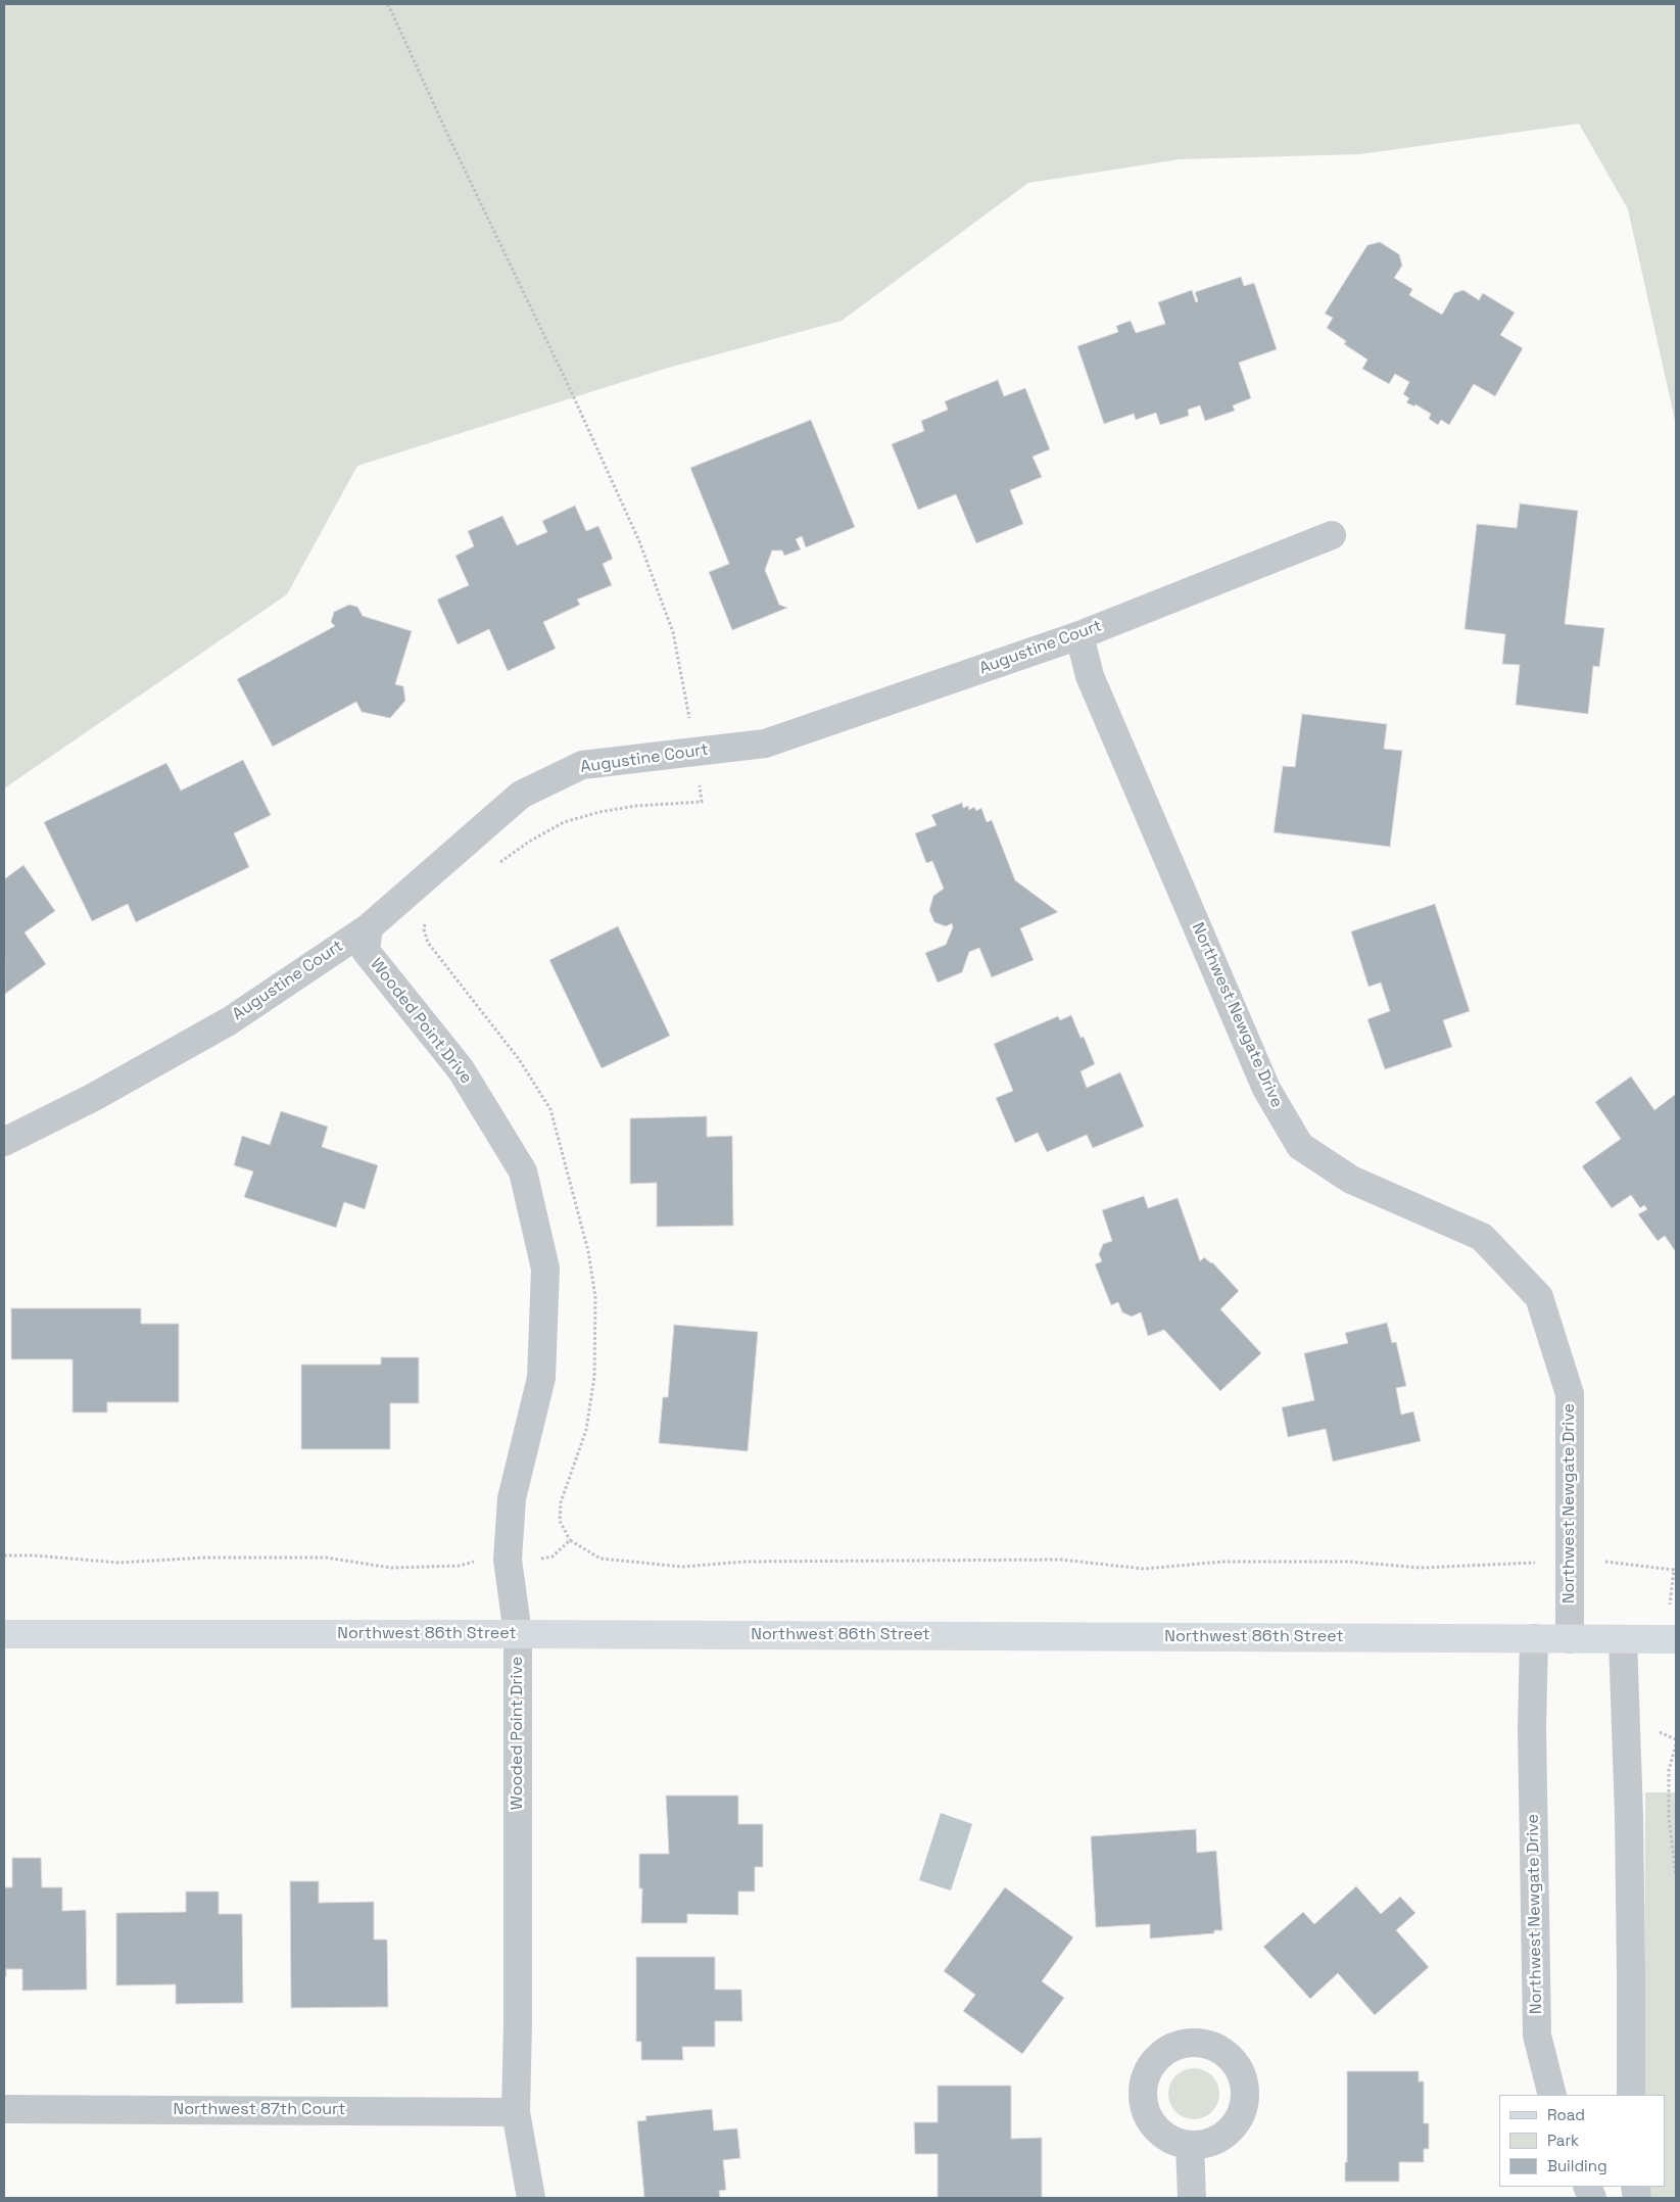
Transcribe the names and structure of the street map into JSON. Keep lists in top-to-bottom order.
{
  "streets": {
    "main road": ["Northwest 86th Street"],
    "street": [
      "Augustine Court",
      "Northwest Newgate Drive",
      "Wooded Point Drive",
      "Northwest 87th Court"
    ]
  },
  "crossings": [
    ["Augustine Court", "Northwest Newgate Drive"],
    ["Augustine Court", "Wooded Point Drive"],
    ["Northwest Newgate Drive", "Northwest 86th Street"],
    ["Wooded Point Drive", "Northwest 86th Street"],
    ["Wooded Point Drive", "Northwest 87th Court"]
  ],
  "legend": ["Road", "Park", "Building"]
}
